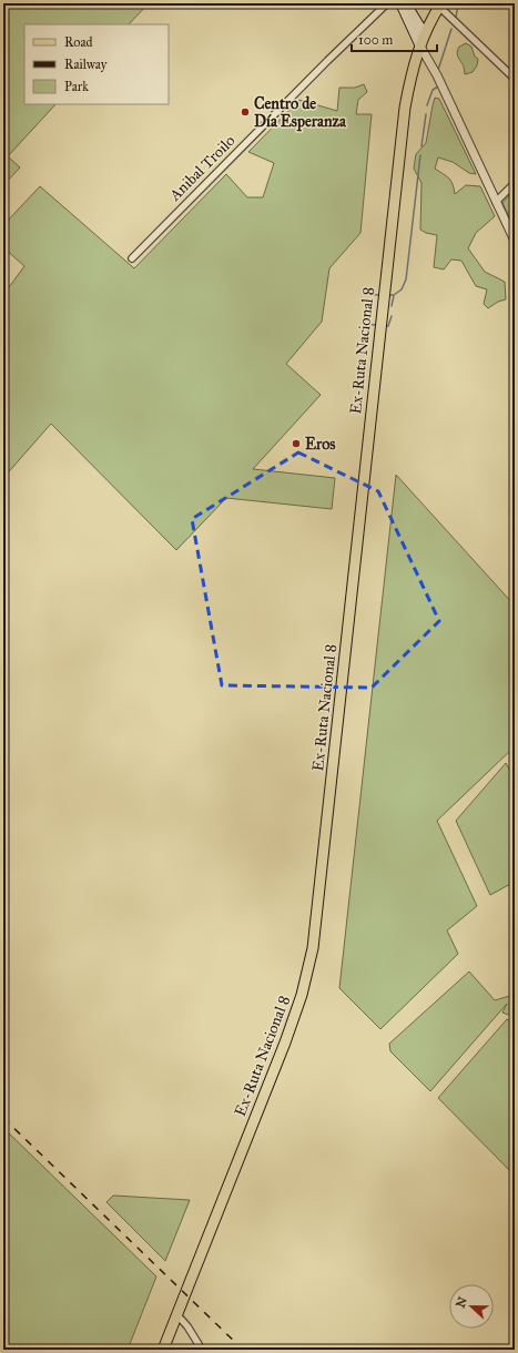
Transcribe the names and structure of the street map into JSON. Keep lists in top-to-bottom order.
{
  "streets": {
    "main road": ["Ex-Ruta Nacional 8"],
    "street": ["Anibal Troilo"]
  },
  "places": ["Centro de Día Esperanza", "Eros"],
  "legend": ["Road", "Railway", "Park"],
  "scale_bar": "100 m",
  "north": "left"
}
